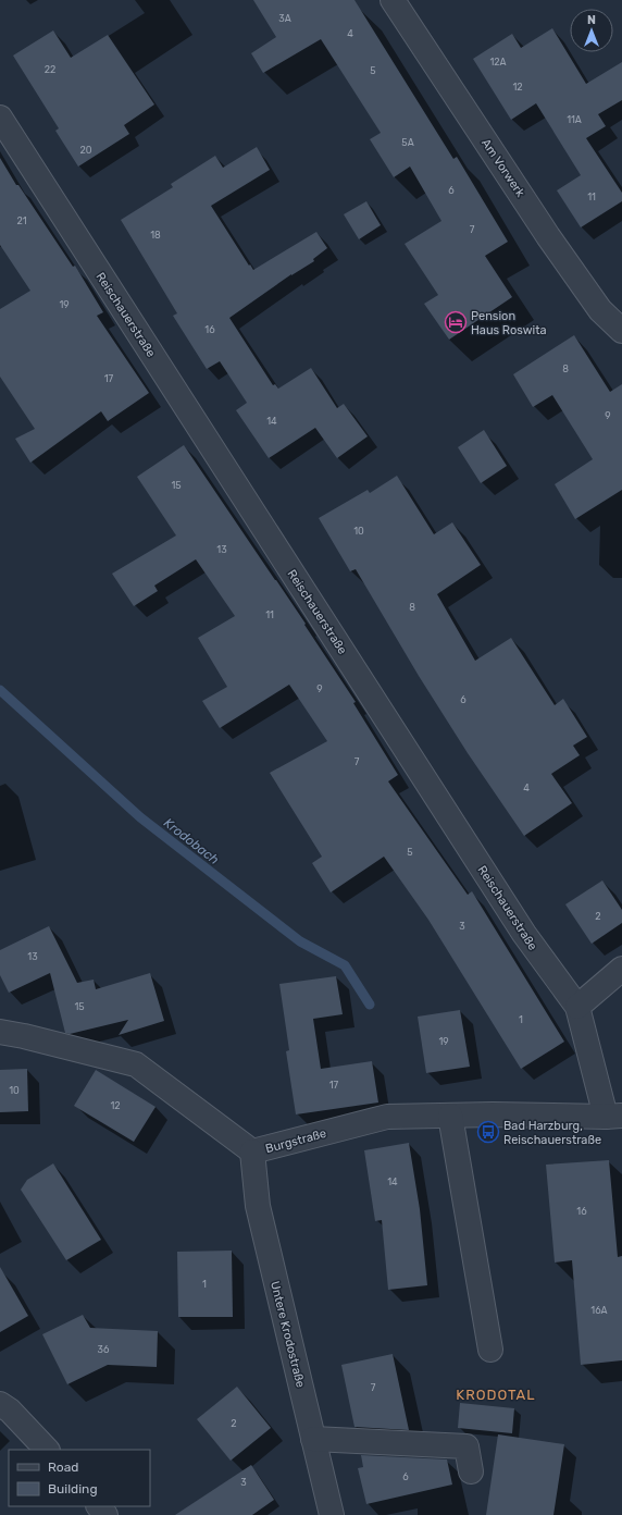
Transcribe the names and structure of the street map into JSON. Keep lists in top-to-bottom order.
{
  "streets": {
    "street": [
      "Am Vorwerk",
      "Reischauerstraße",
      "Burgstraße",
      "Untere Krodostraße"
    ]
  },
  "crossings": [
    ["Reischauerstraße", "Burgstraße"],
    ["Burgstraße", "Untere Krodostraße"]
  ],
  "districts": ["KRODOTAL"],
  "water": ["Krodobach"],
  "places": {
    "hotel": ["Pension Haus Roswita"],
    "bus stop": ["Bad Harzburg, Reischauerstraße"]
  },
  "house_numbers": [
    "3A",
    "4",
    "12A",
    "22",
    "5",
    "12",
    "11A",
    "5A",
    "20",
    "6",
    "11",
    "21",
    "7",
    "18",
    "19",
    "16",
    "8",
    "17",
    "9",
    "14",
    "15",
    "10",
    "13",
    "8",
    "11",
    "9",
    "6",
    "7",
    "4",
    "5",
    "2",
    "3",
    "13",
    "15",
    "1",
    "19",
    "17",
    "10",
    "12",
    "14",
    "16",
    "1",
    "16A",
    "36",
    "7",
    "2",
    "6",
    "3"
  ],
  "legend": ["Road", "Building"],
  "north": "top"
}
